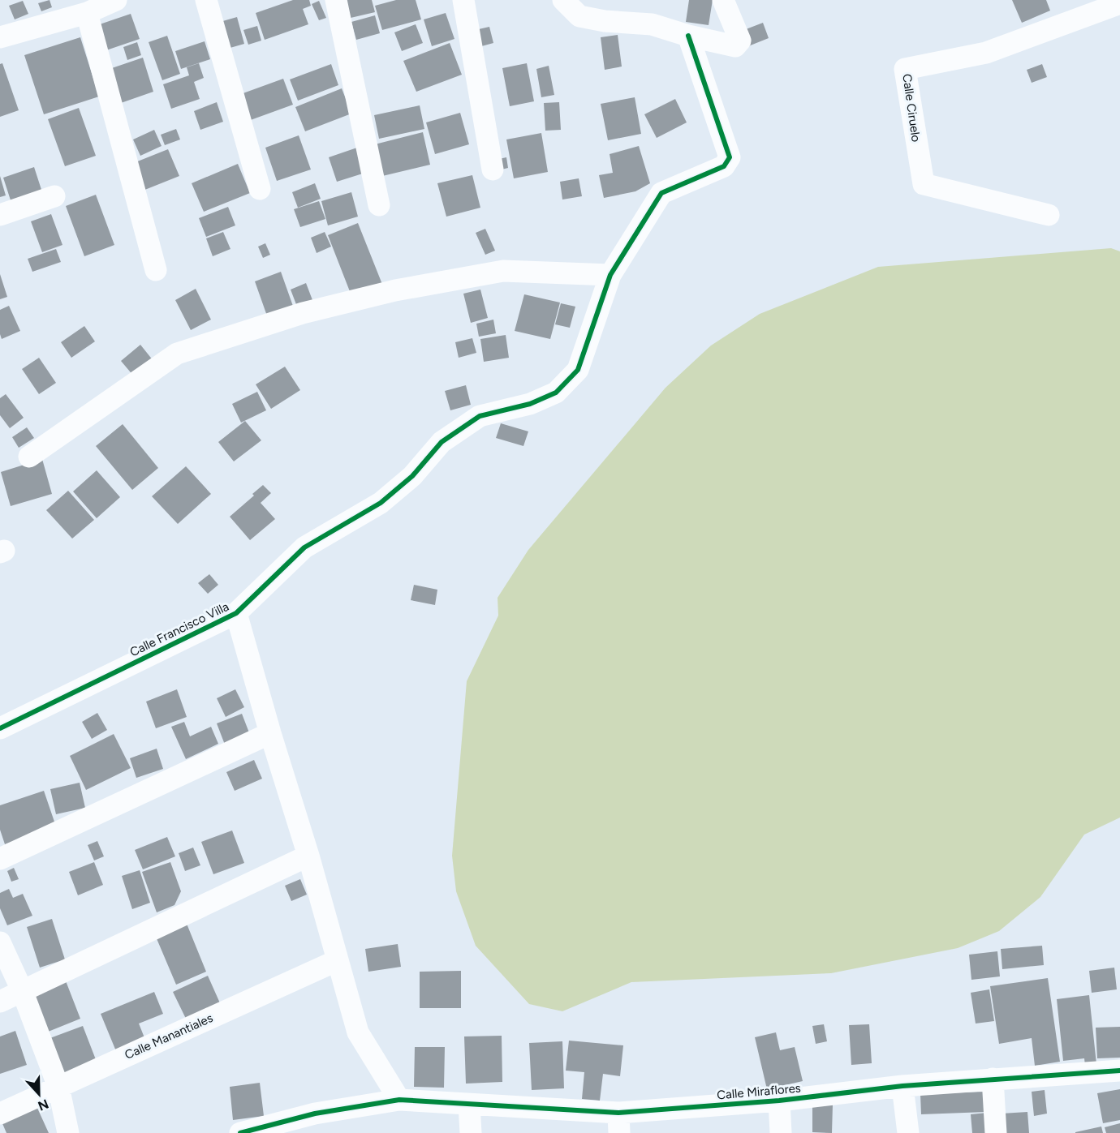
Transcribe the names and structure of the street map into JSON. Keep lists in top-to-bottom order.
{
  "streets": {
    "street": [
      "Calle Ciruelo",
      "Calle Francisco Villa",
      "Calle Manantiales",
      "Calle Miraflores"
    ]
  },
  "north": "bottom"
}
